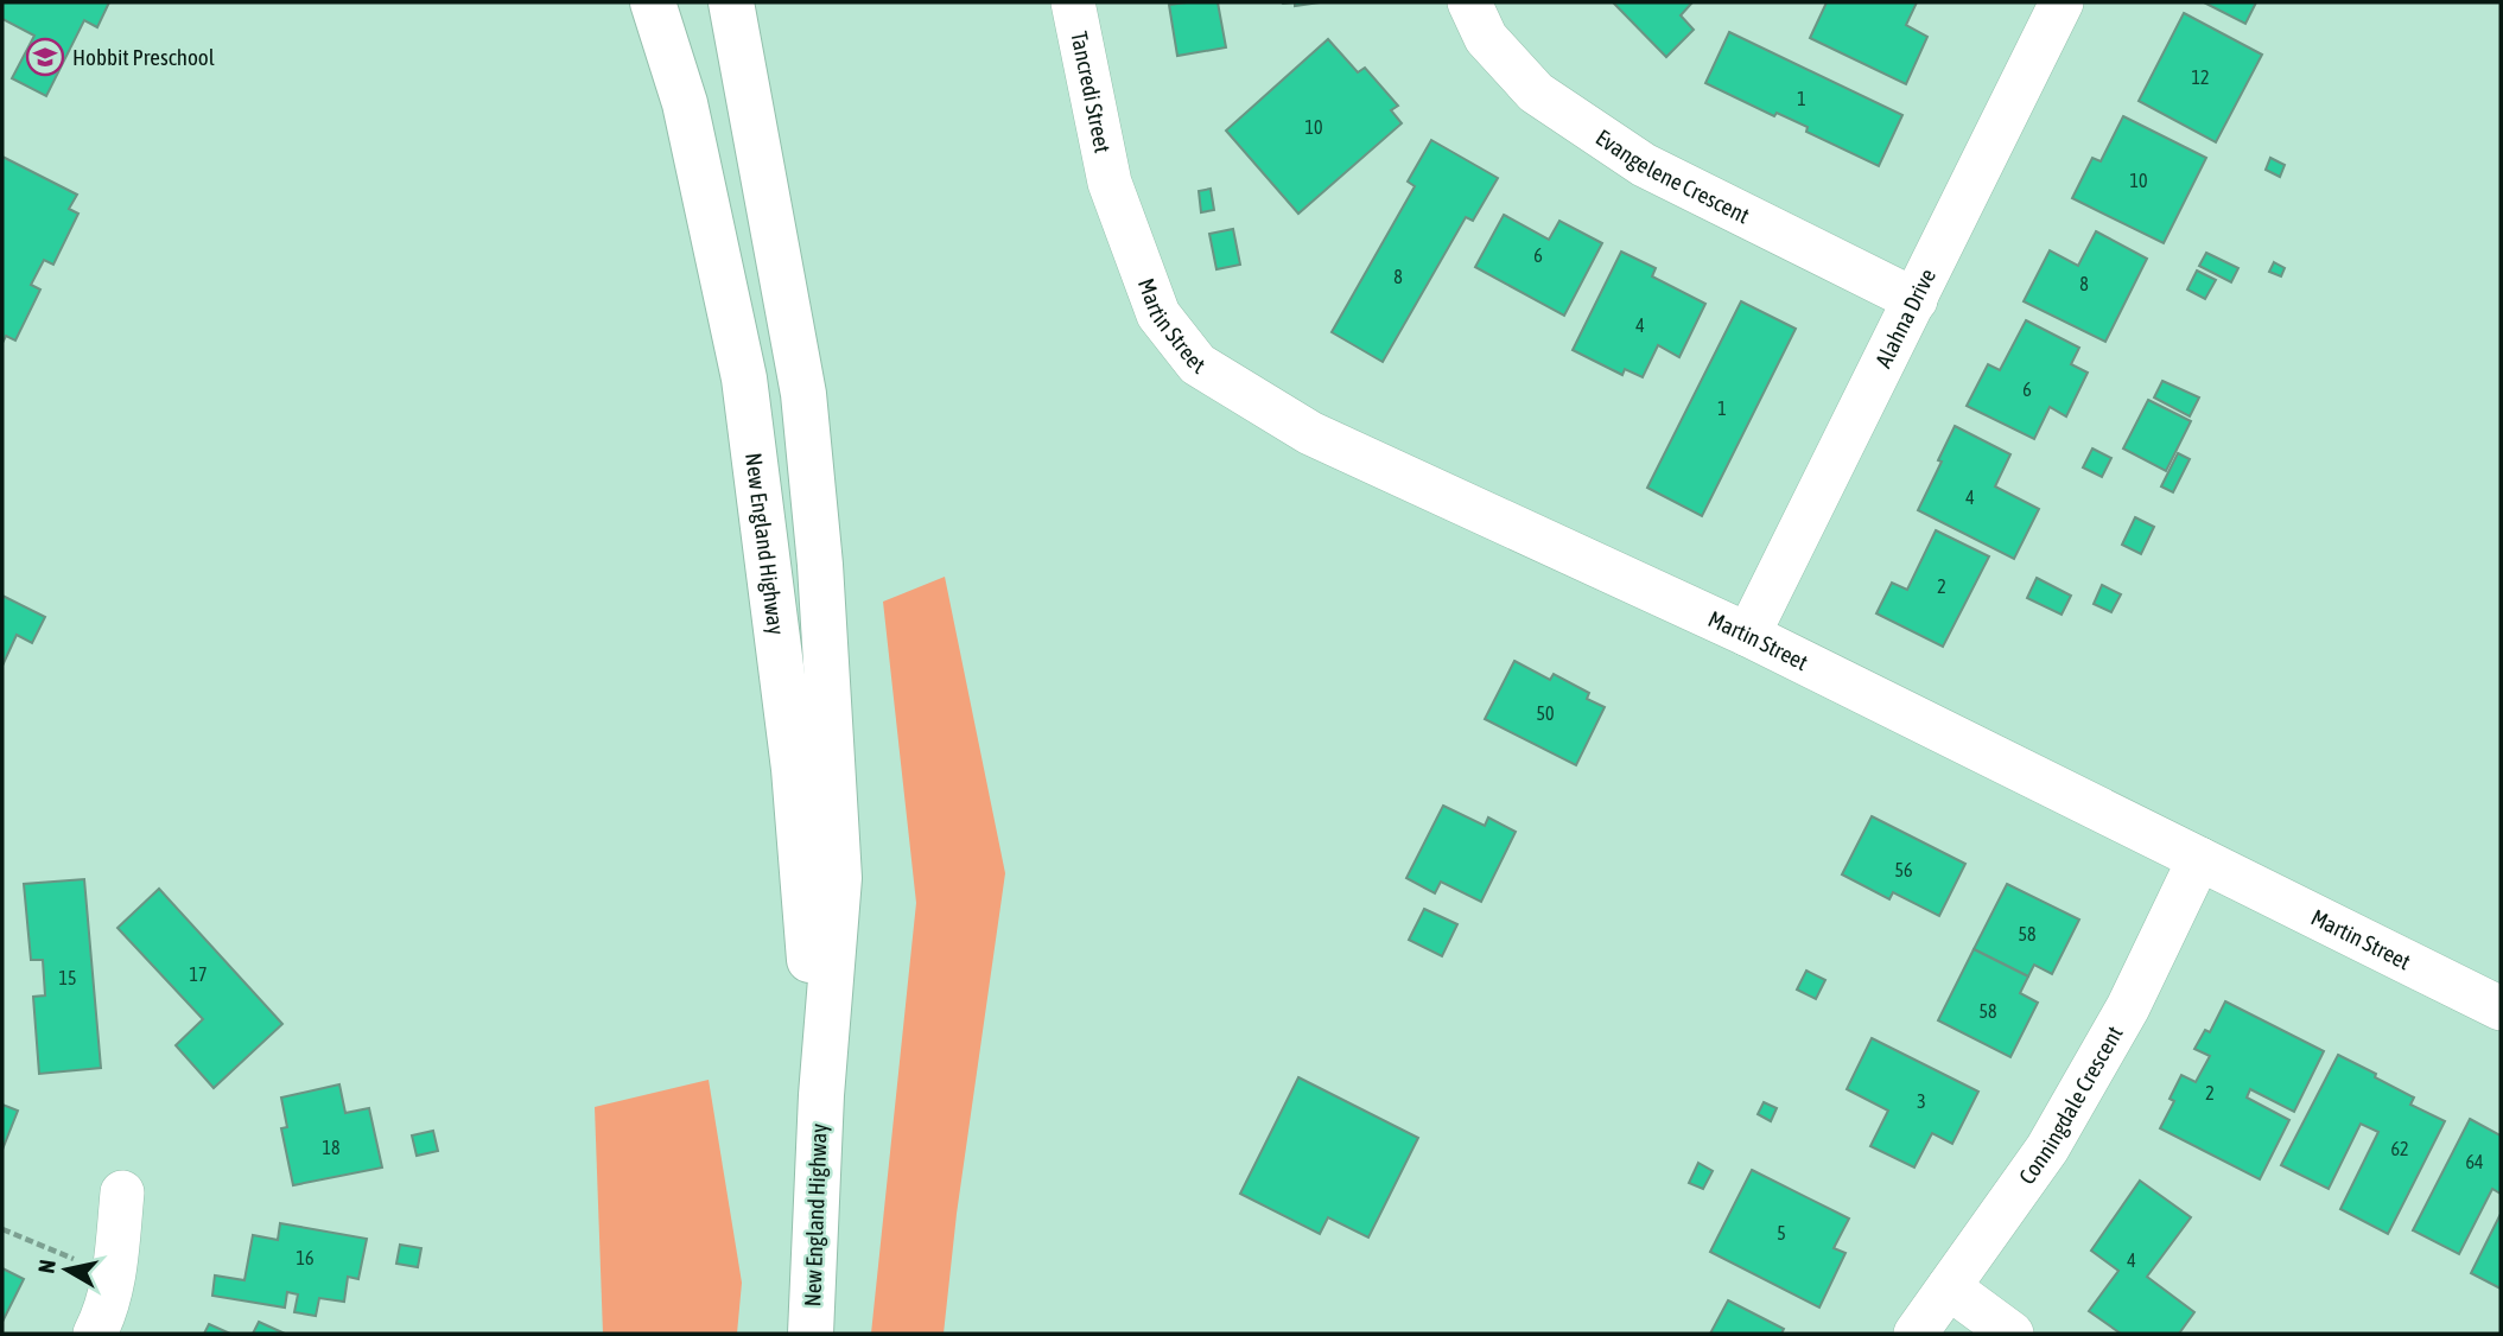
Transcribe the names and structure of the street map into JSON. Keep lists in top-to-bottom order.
{
  "streets": {
    "highway": ["New England Highway"],
    "street": [
      "Tancredi Street",
      "Evangelene Crescent",
      "Alahna Drive",
      "Martin Street",
      "Conningdale Crescent"
    ]
  },
  "crossings": [
    ["Tancredi Street", "Martin Street"],
    ["Evangelene Crescent", "Alahna Drive"],
    ["Alahna Drive", "Martin Street"],
    ["Martin Street", "Conningdale Crescent"]
  ],
  "places": {
    "school or university": ["Hobbit Preschool"]
  },
  "house_numbers": [
    "12",
    "1",
    "10",
    "10",
    "6",
    "8",
    "8",
    "4",
    "6",
    "1",
    "4",
    "2",
    "50",
    "56",
    "58",
    "17",
    "15",
    "58",
    "2",
    "3",
    "18",
    "62",
    "64",
    "5",
    "16",
    "4"
  ],
  "north": "left"
}
